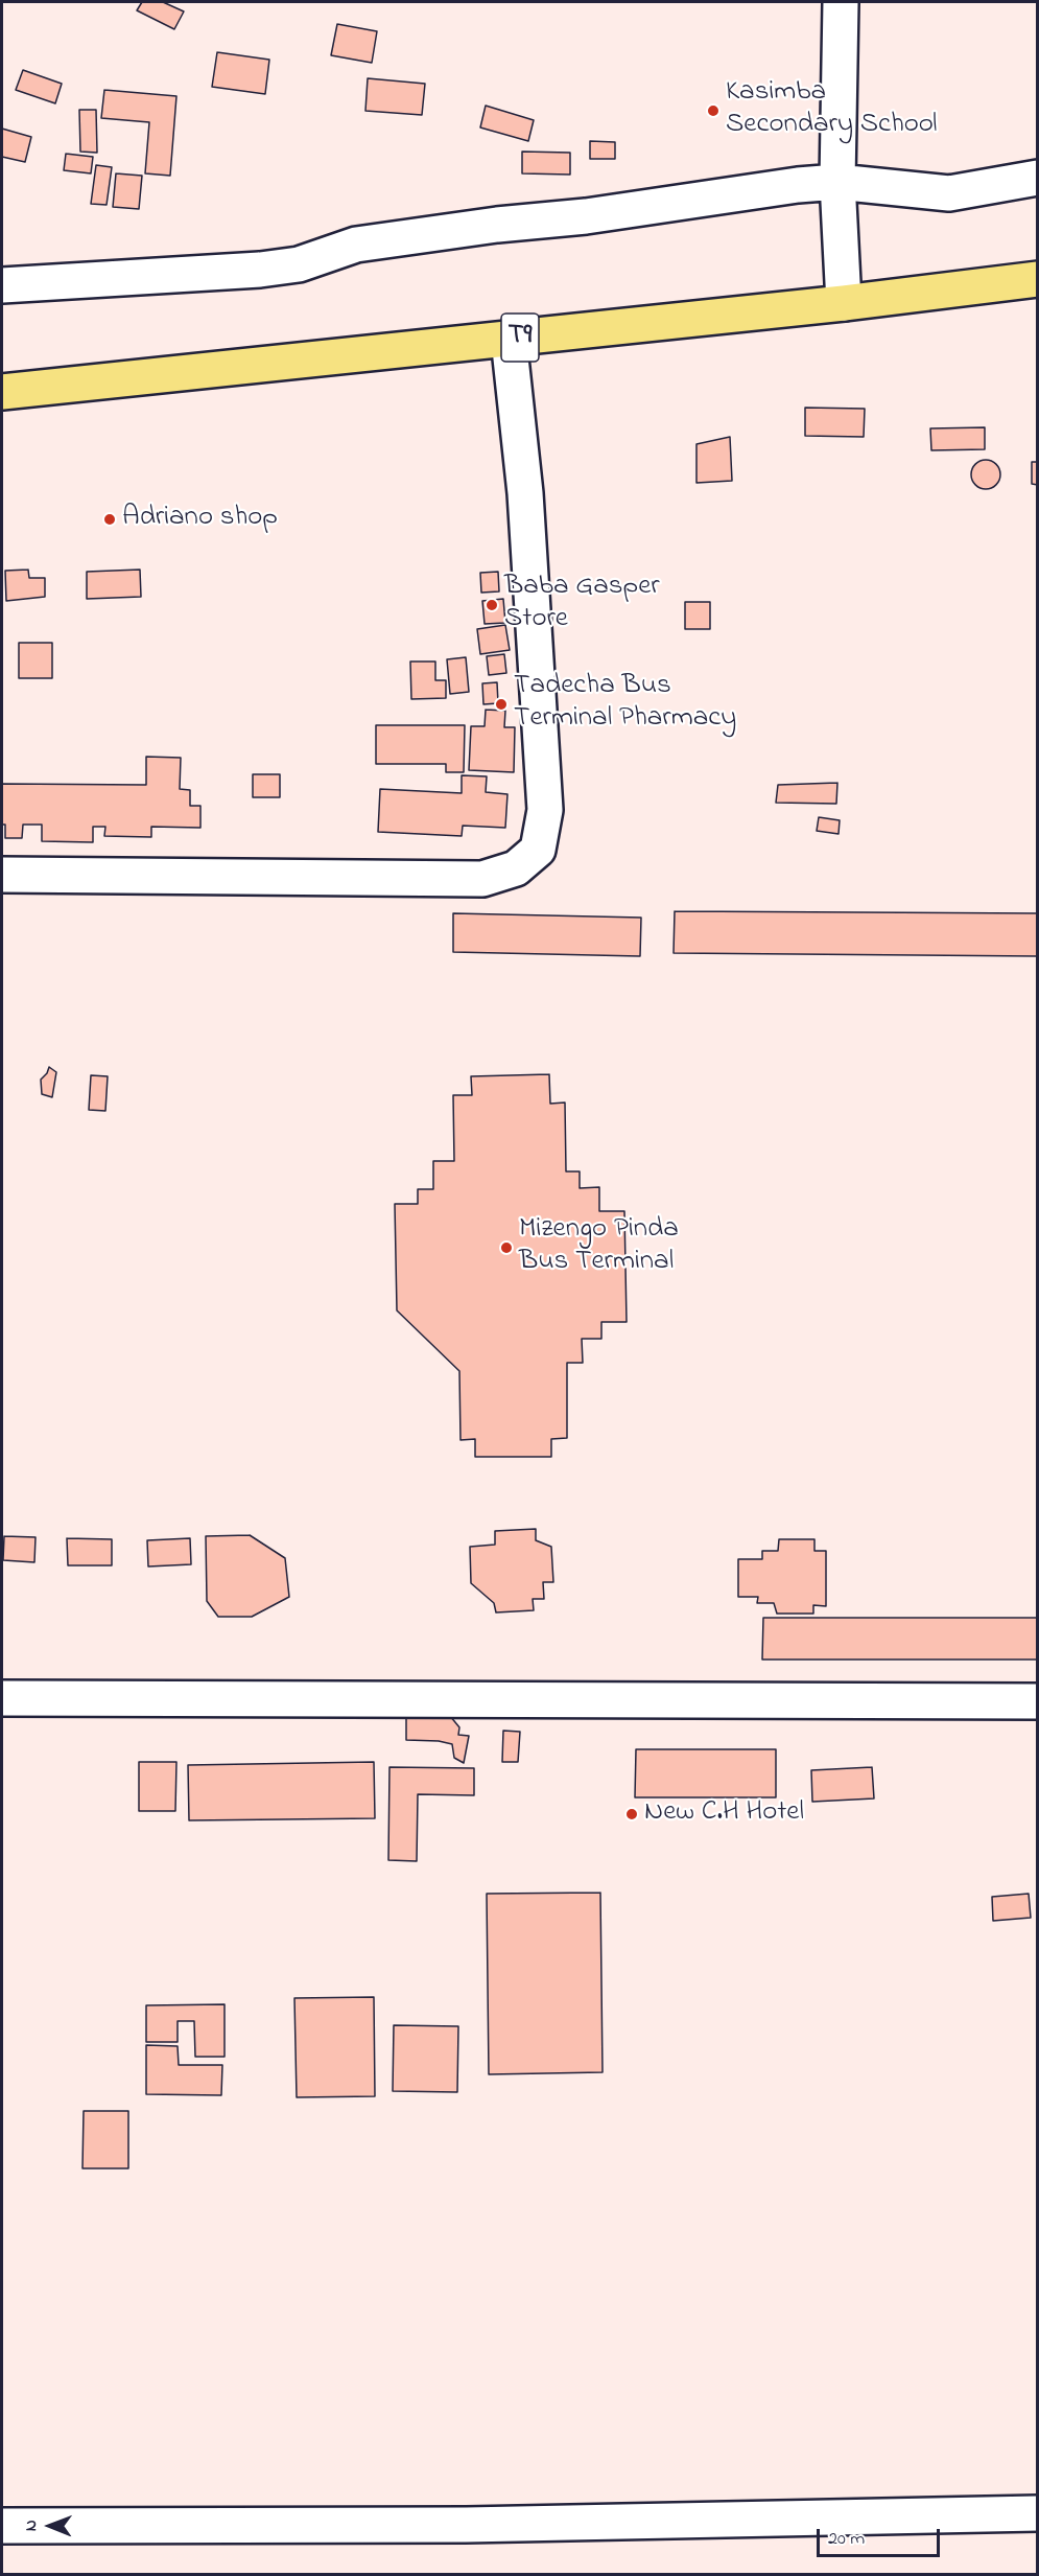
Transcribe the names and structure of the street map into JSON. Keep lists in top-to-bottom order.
{
  "streets": {
    "highway": ["T9"]
  },
  "places": [
    "Kasimba Secondary School",
    "Adriano shop",
    "Baba Gasper Store",
    "Tadecha Bus Terminal Pharmacy",
    "Mizengo Pinda Bus Terminal",
    "New C.H Hotel"
  ],
  "scale_bar": "20 m",
  "north": "left"
}
